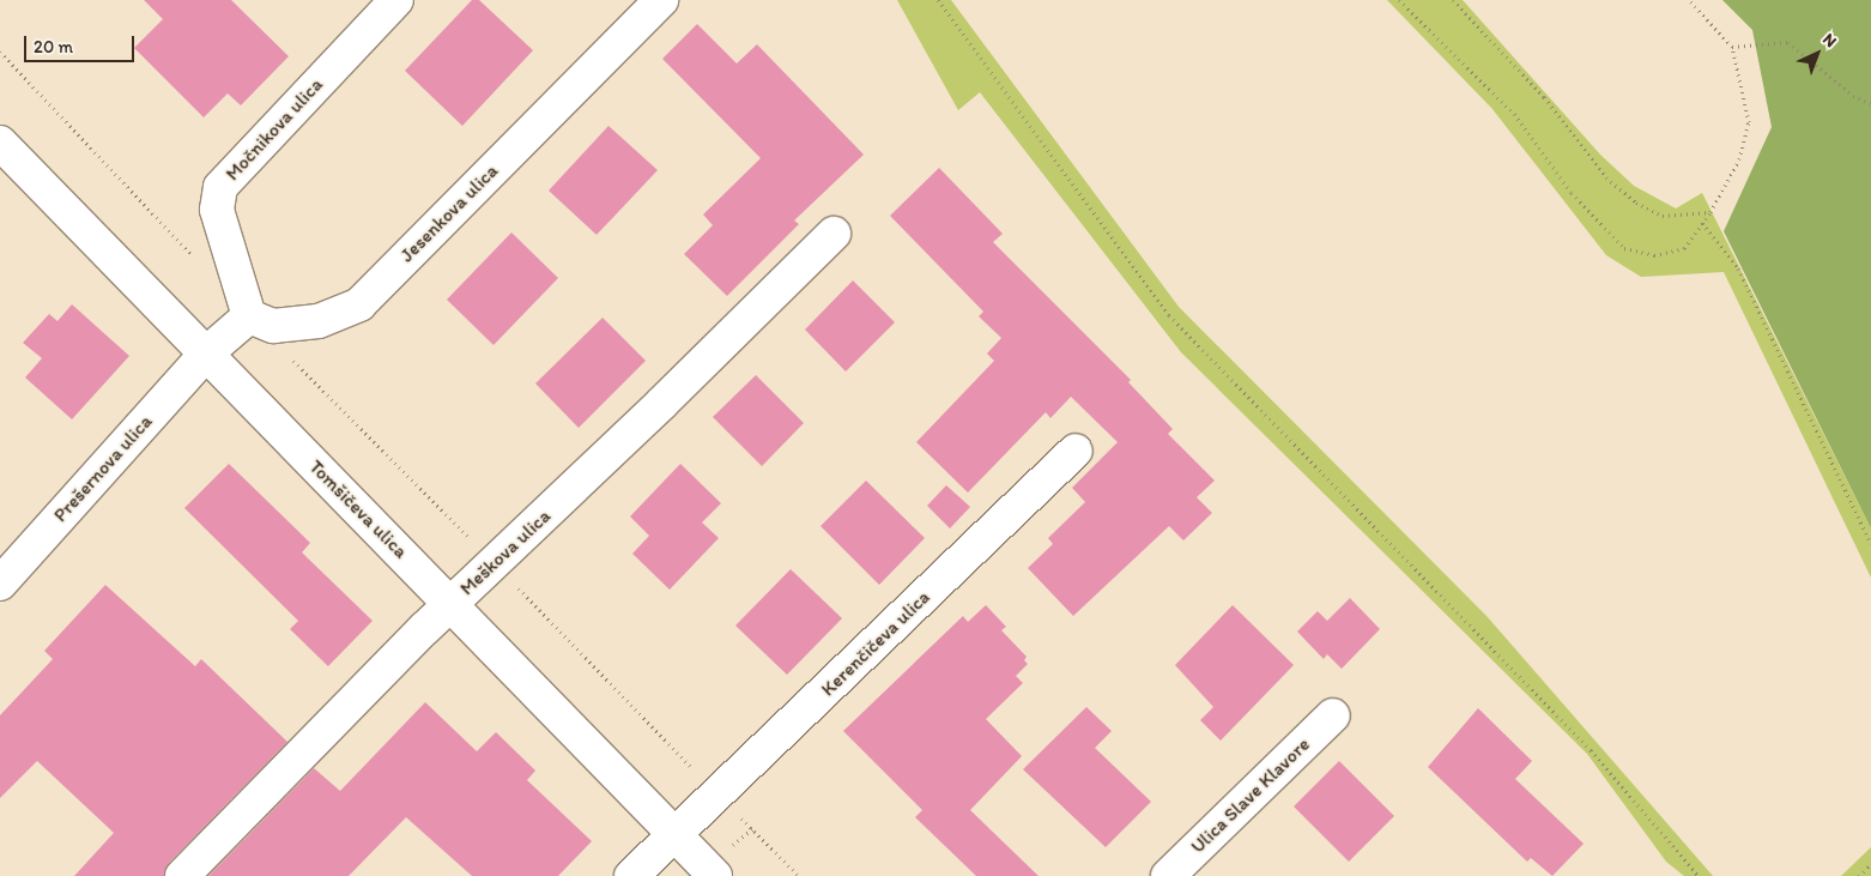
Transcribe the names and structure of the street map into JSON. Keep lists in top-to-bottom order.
{
  "streets": {
    "street": [
      "Močnikova ulica",
      "Jesenkova ulica",
      "Prešernova ulica",
      "Tomšičeva ulica",
      "Meškova ulica",
      "Kerenčičeva ulica",
      "Ulica Slave Klavore"
    ]
  },
  "crossings": [
    ["Močnikova ulica", "Jesenkova ulica"],
    ["Prešernova ulica", "Tomšičeva ulica"],
    ["Tomšičeva ulica", "Meškova ulica"],
    ["Tomšičeva ulica", "Kerenčičeva ulica"]
  ],
  "scale_bar": "20 m",
  "north": "top right"
}
